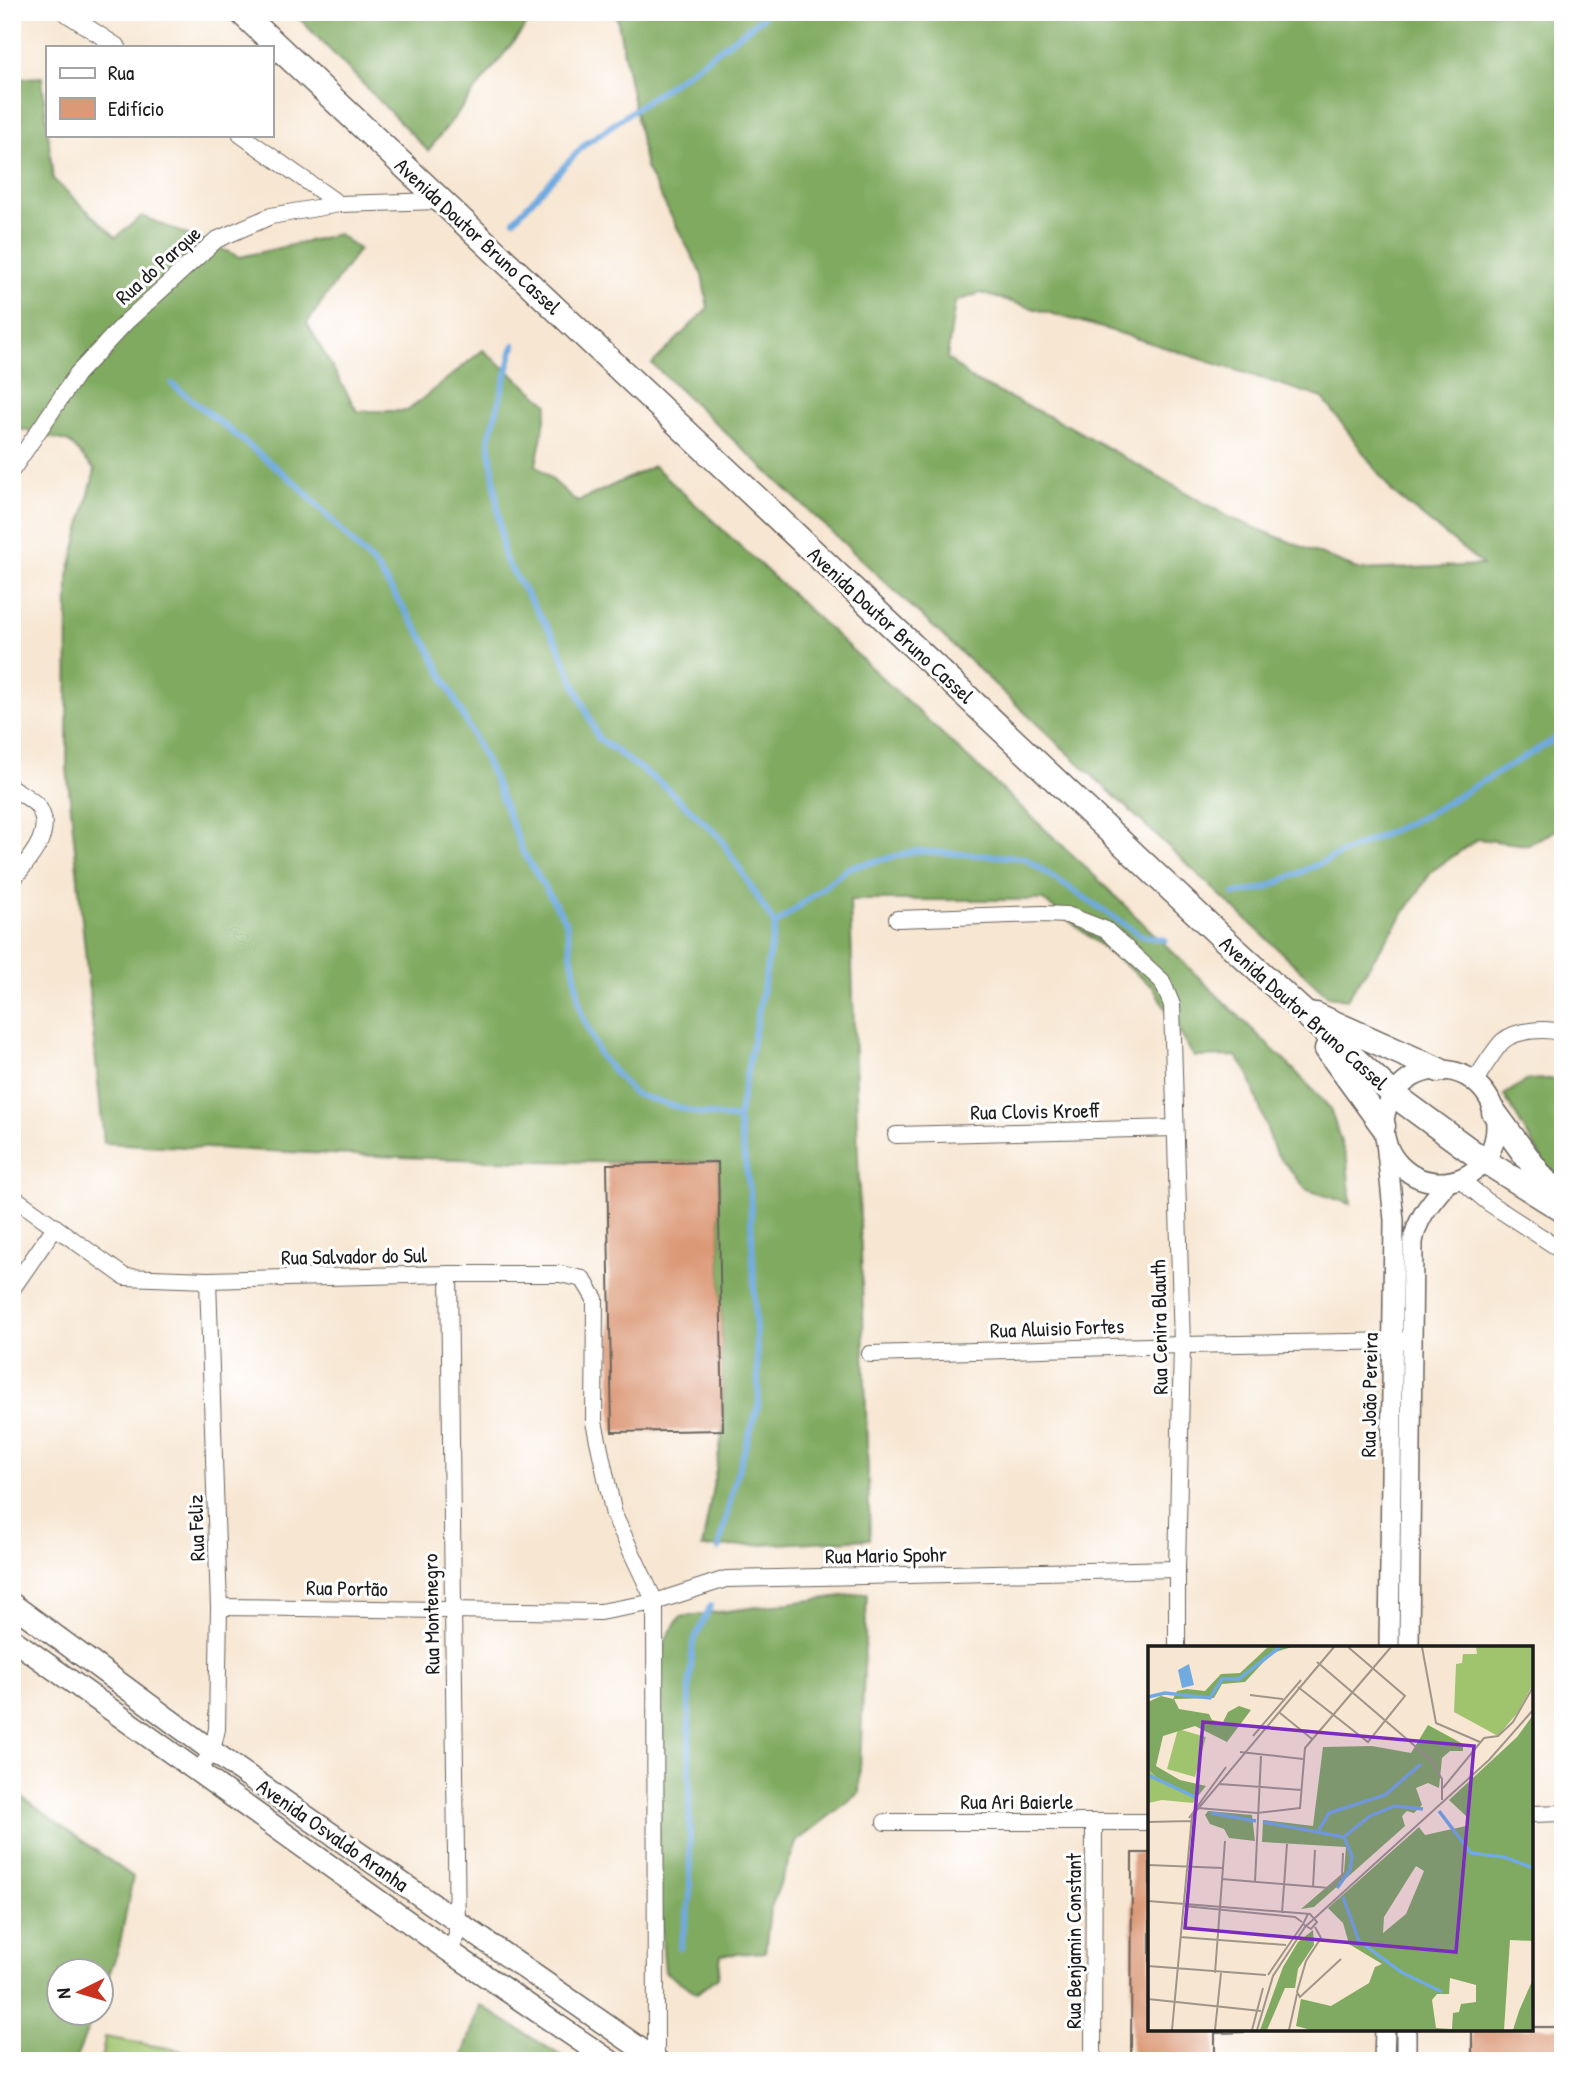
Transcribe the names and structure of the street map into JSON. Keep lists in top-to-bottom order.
{
  "streets": {
    "main road": ["Avenida Doutor Bruno Cassel", "Avenida Osvaldo Aranha"],
    "street": [
      "Rua do Parque",
      "Rua Clovis Kroeff",
      "Rua Salvador do Sul",
      "Rua Cenira Blauth",
      "Rua Aluisio Fortes",
      "Rua João Pereira",
      "Rua Feliz",
      "Rua Mario Spohr",
      "Rua Portão",
      "Rua Montenegro",
      "Rua Ari Baierle",
      "Rua Benjamin Constant"
    ]
  },
  "crossings": [
    ["Avenida Doutor Bruno Cassel", "Rua do Parque"],
    ["Avenida Doutor Bruno Cassel", "Rua João Pereira"],
    ["Rua Clovis Kroeff", "Rua Cenira Blauth"],
    ["Rua Salvador do Sul", "Rua Feliz"],
    ["Rua Salvador do Sul", "Rua Mario Spohr"],
    ["Rua Salvador do Sul", "Rua Montenegro"],
    ["Rua Cenira Blauth", "Rua Aluisio Fortes"],
    ["Rua Cenira Blauth", "Rua Mario Spohr"],
    ["Rua Aluisio Fortes", "Rua João Pereira"],
    ["Rua Feliz", "Rua Portão"],
    ["Rua Feliz", "Avenida Osvaldo Aranha"],
    ["Rua Mario Spohr", "Rua Portão"],
    ["Rua Portão", "Rua Montenegro"],
    ["Rua Montenegro", "Avenida Osvaldo Aranha"],
    ["Rua Ari Baierle", "Rua Benjamin Constant"]
  ],
  "legend": ["Rua", "Edifício"],
  "north": "left"
}
